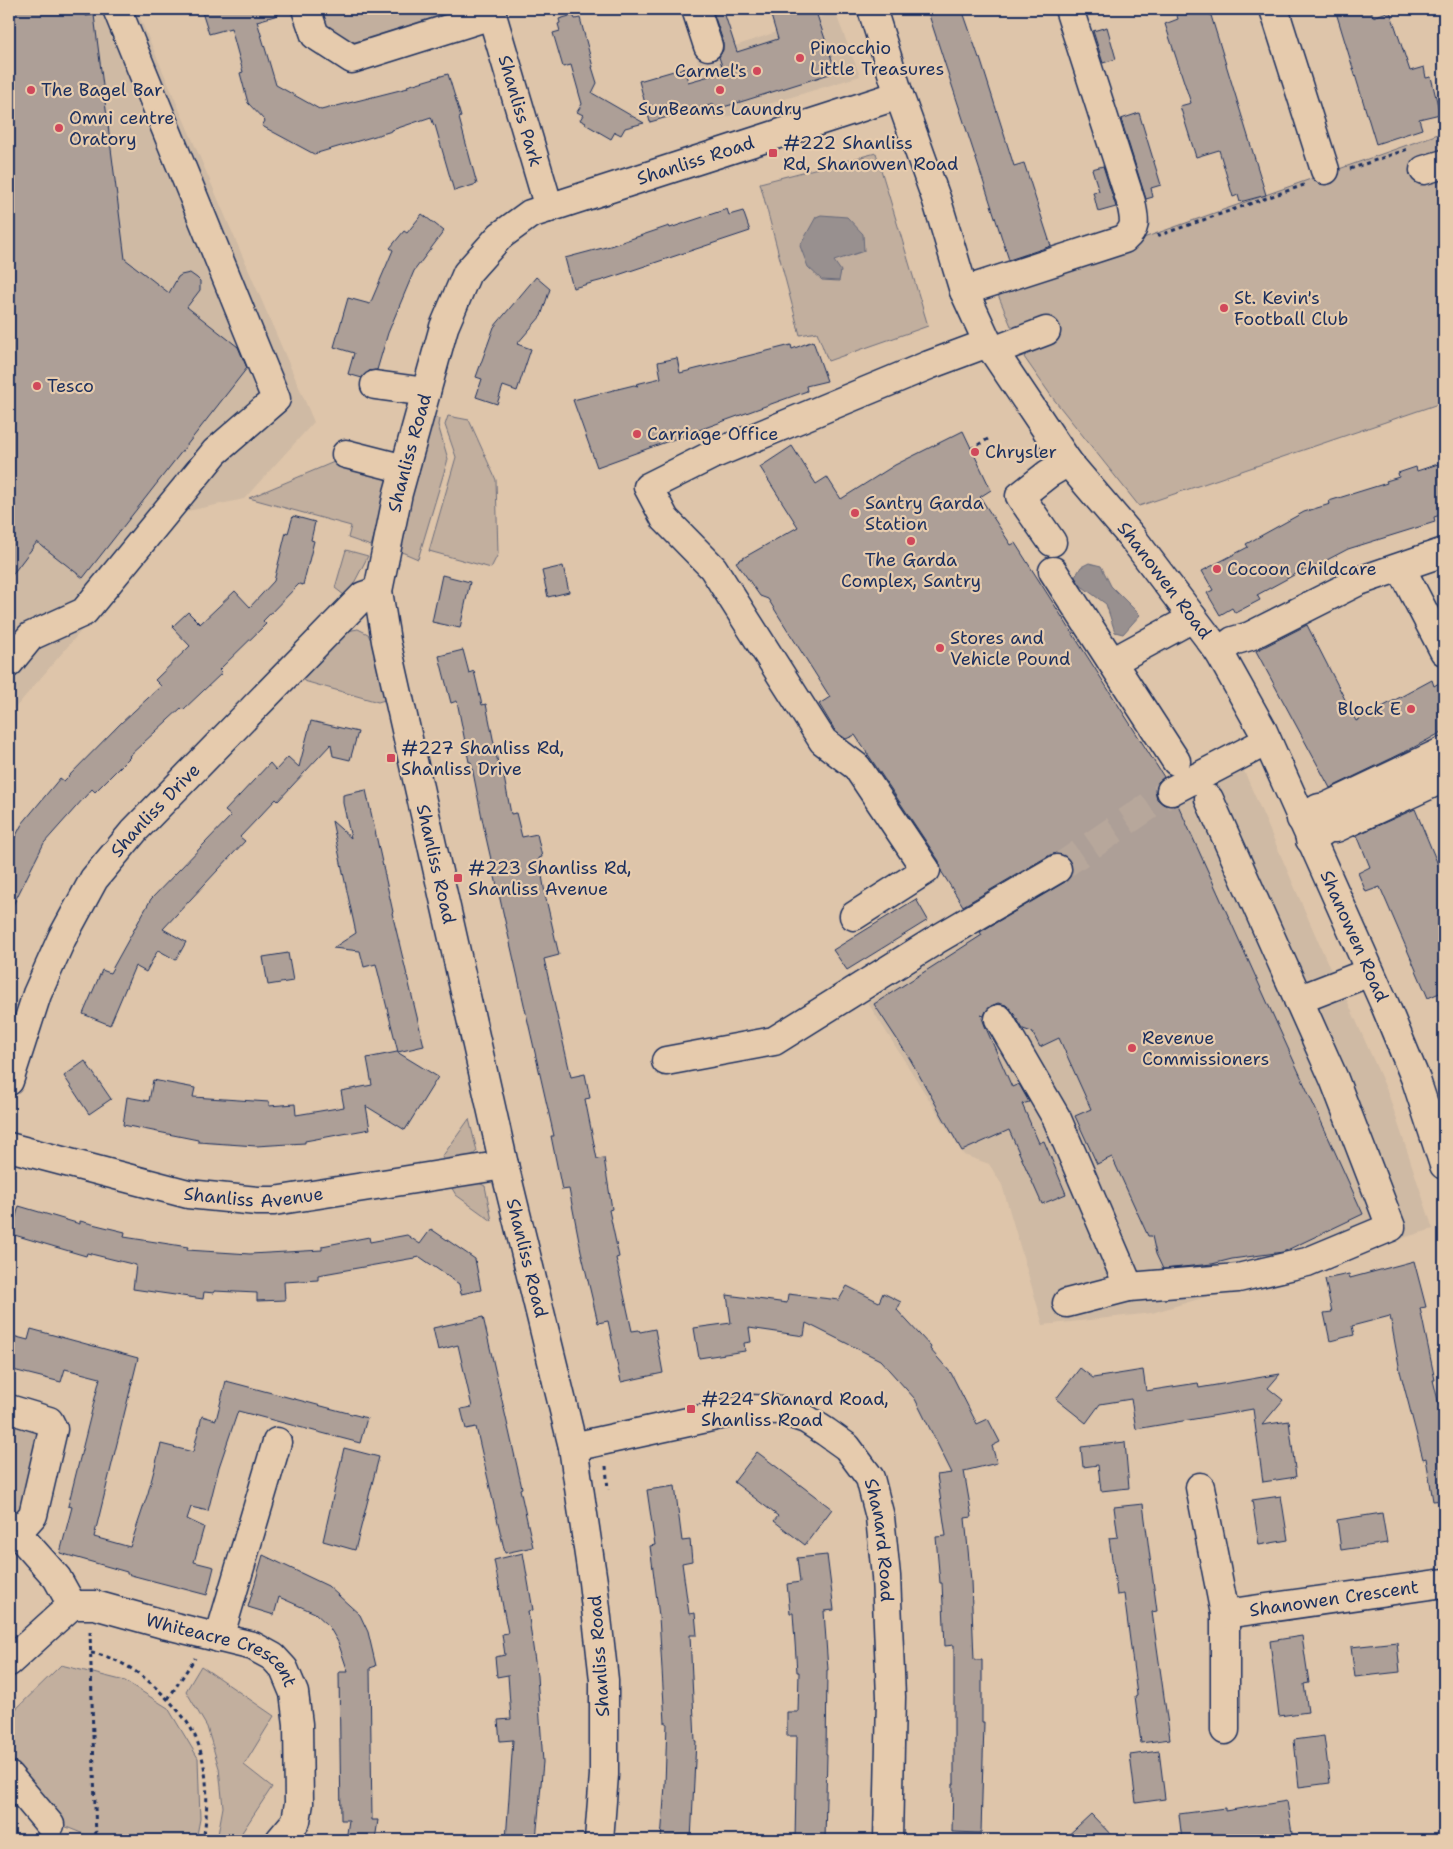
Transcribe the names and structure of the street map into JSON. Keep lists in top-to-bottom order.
{
  "streets": {
    "street": [
      "Shanliss Park",
      "Shanliss Road",
      "Shanowen Road",
      "Shanliss Drive",
      "Shanliss Avenue",
      "Shanard Road",
      "Shanowen Crescent",
      "Whiteacre Crescent"
    ]
  },
  "crossings": [
    ["Shanliss Park", "Shanliss Road"],
    ["Shanliss Road", "Shanowen Road"],
    ["Shanliss Road", "Shanliss Drive"],
    ["Shanliss Road", "Shanliss Avenue"],
    ["Shanliss Road", "Shanard Road"]
  ],
  "places": {
    "other": [
      "Pinocchio Little Treasures",
      "Carmel's",
      "The Bagel Bar",
      "SunBeams Laundry",
      "Omni centre Oratory",
      "St. Kevin's Football Club",
      "Tesco",
      "Carriage Office",
      "Chrysler",
      "Santry Garda Station",
      "The Garda Complex, Santry",
      "Cocoon Childcare",
      "Stores and Vehicle Pound",
      "Block E",
      "Revenue Commissioners"
    ],
    "transit": [
      "#222 Shanliss Rd, Shanowen Road",
      "#227 Shanliss Rd, Shanliss Drive",
      "#223 Shanliss Rd, Shanliss Avenue",
      "#224 Shanard Road, Shanliss Road"
    ]
  }
}
